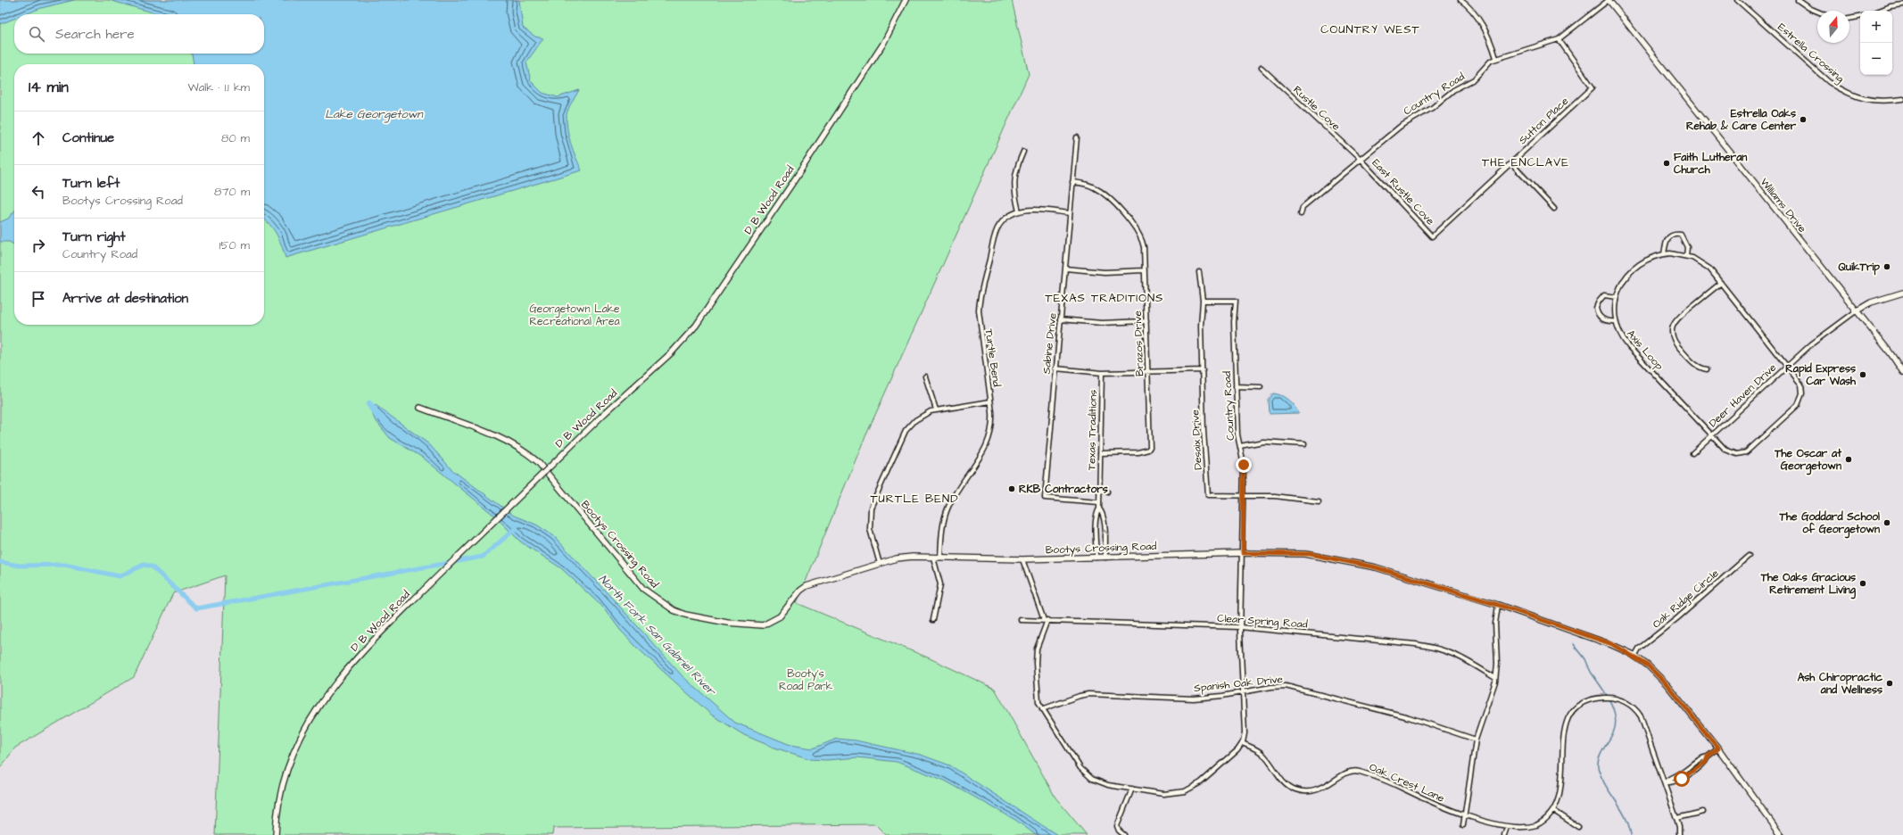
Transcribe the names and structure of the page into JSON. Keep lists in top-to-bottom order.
{
  "streets": {
    "street": [
      "Estrella Crossing",
      "Country Road",
      "Rustle Cove",
      "Sutton Place",
      "East Rustle Cove",
      "D B Wood Road",
      "Williams Drive",
      "Sabine Drive",
      "Brazos Drive",
      "Axis Loop",
      "Turtle Bend",
      "Deer Haven Drive",
      "Texas Traditions",
      "Desaix Drive",
      "Bootys Crossing Road",
      "Oak Ridge Circle",
      "Clear Spring Road",
      "Spanish Oak Drive",
      "Oak Crest Lane"
    ]
  },
  "crossings": [
    ["Country Road", "Rustle Cove"],
    ["Country Road", "Sutton Place"],
    ["Country Road", "East Rustle Cove"],
    ["Country Road", "Williams Drive"],
    ["Country Road", "Desaix Drive"],
    ["Country Road", "Bootys Crossing Road"],
    ["Country Road", "Clear Spring Road"],
    ["Country Road", "Spanish Oak Drive"],
    ["Country Road", "Oak Crest Lane"],
    ["Rustle Cove", "East Rustle Cove"],
    ["Sutton Place", "East Rustle Cove"],
    ["Williams Drive", "Deer Haven Drive"],
    ["Sabine Drive", "Brazos Drive"],
    ["Sabine Drive", "Turtle Bend"],
    ["Sabine Drive", "Texas Traditions"],
    ["Brazos Drive", "Texas Traditions"],
    ["Axis Loop", "Deer Haven Drive"],
    ["Turtle Bend", "Bootys Crossing Road"],
    ["Texas Traditions", "Bootys Crossing Road"],
    ["Bootys Crossing Road", "Oak Ridge Circle"]
  ],
  "districts": [
    "COUNTRY WEST",
    "THE ENCLAVE",
    "TEXAS TRADITIONS",
    "TURTLE BEND"
  ],
  "water": ["Lake Georgetown", "North Fork San Gabriel River"],
  "parks": ["Georgetown Lake Recreational Area", "Booty's Road Park"],
  "places": [
    "Estrella Oaks Rehab & Care Center",
    "Faith Lutheran Church",
    "QuikTrip",
    "Rapid Express Car Wash",
    "The Oscar at Georgetown",
    "RKB Contractors",
    "The Goddard School of Georgetown",
    "The Oaks Gracious Retirement Living",
    "Ash Chiropractic and Wellness"
  ],
  "north": "top",
  "page": {
    "map_buttons": ["+", "−"],
    "search": "Search here",
    "heading": ["14 min", "Walk · 1.1 km"],
    "list": [
      ["Continue", "80 m"],
      ["Turn left", "Bootys Crossing Road", "870 m"],
      ["Turn right", "Country Road", "150 m"],
      "Arrive at destination"
    ]
  }
}
